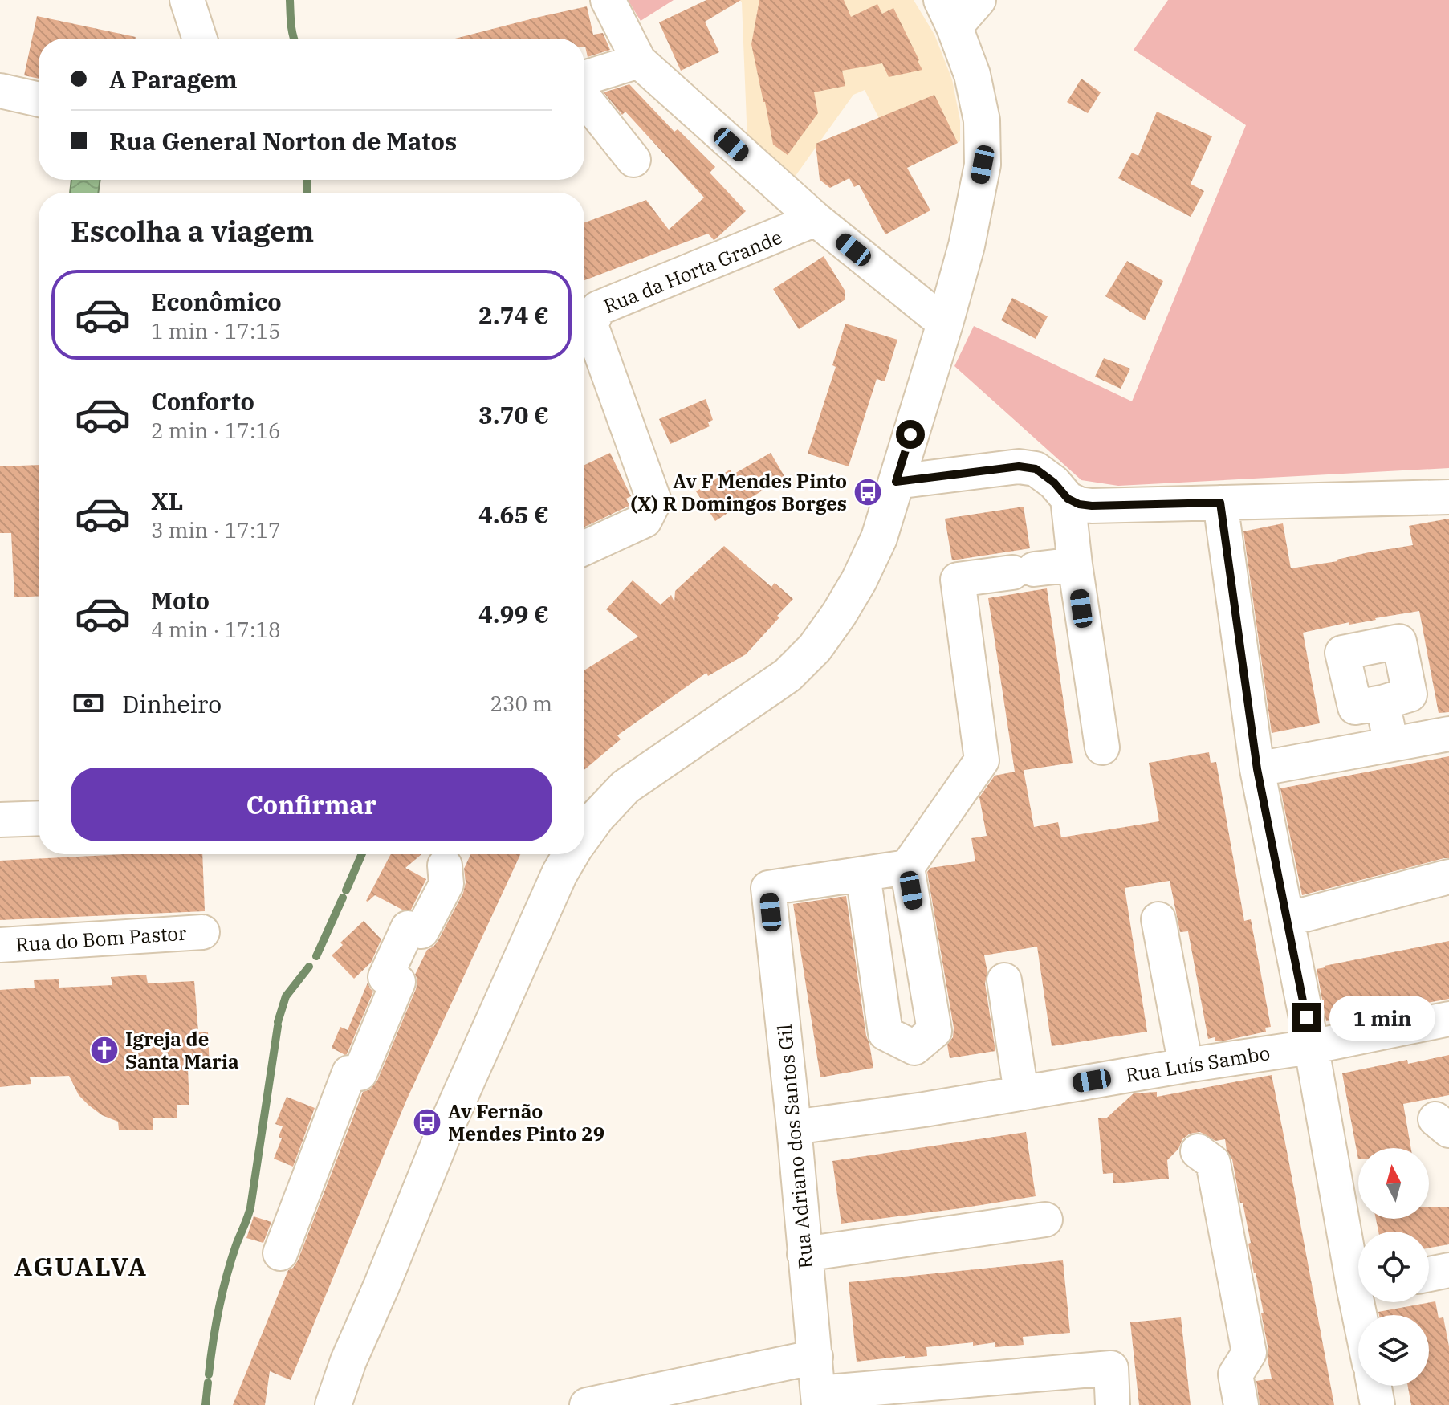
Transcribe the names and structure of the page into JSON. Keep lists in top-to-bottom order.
{
  "streets": {
    "street": [
      "Rua da Horta Grande",
      "Rua do Bom Pastor",
      "Rua Luís Sambo",
      "Rua Adriano dos Santos Gil"
    ]
  },
  "crossings": [
    ["Rua Luís Sambo", "Rua Adriano dos Santos Gil"]
  ],
  "districts": ["AGUALVA"],
  "places": {
    "bus stop": ["Av F Mendes Pinto (X) R Domingos Borges", "Av Fernão Mendes Pinto 29"],
    "church": ["Igreja de Santa Maria"]
  },
  "north": "top",
  "page": {
    "banner": ["A Paragem", "Rua General Norton de Matos"],
    "heading": "Escolha a viagem",
    "list": [
      {
        "name": "Econômico",
        "note": "1 min · 17:15",
        "value": "2.74 €"
      },
      {
        "name": "Conforto",
        "note": "2 min · 17:16",
        "value": "3.70 €"
      },
      {
        "name": "XL",
        "note": "3 min · 17:17",
        "value": "4.65 €"
      },
      {
        "name": "Moto",
        "note": "4 min · 17:18",
        "value": "4.99 €"
      }
    ],
    "pay": ["Dinheiro", "230 m"],
    "buttons": "Confirmar",
    "bubble": "1 min"
  }
}
